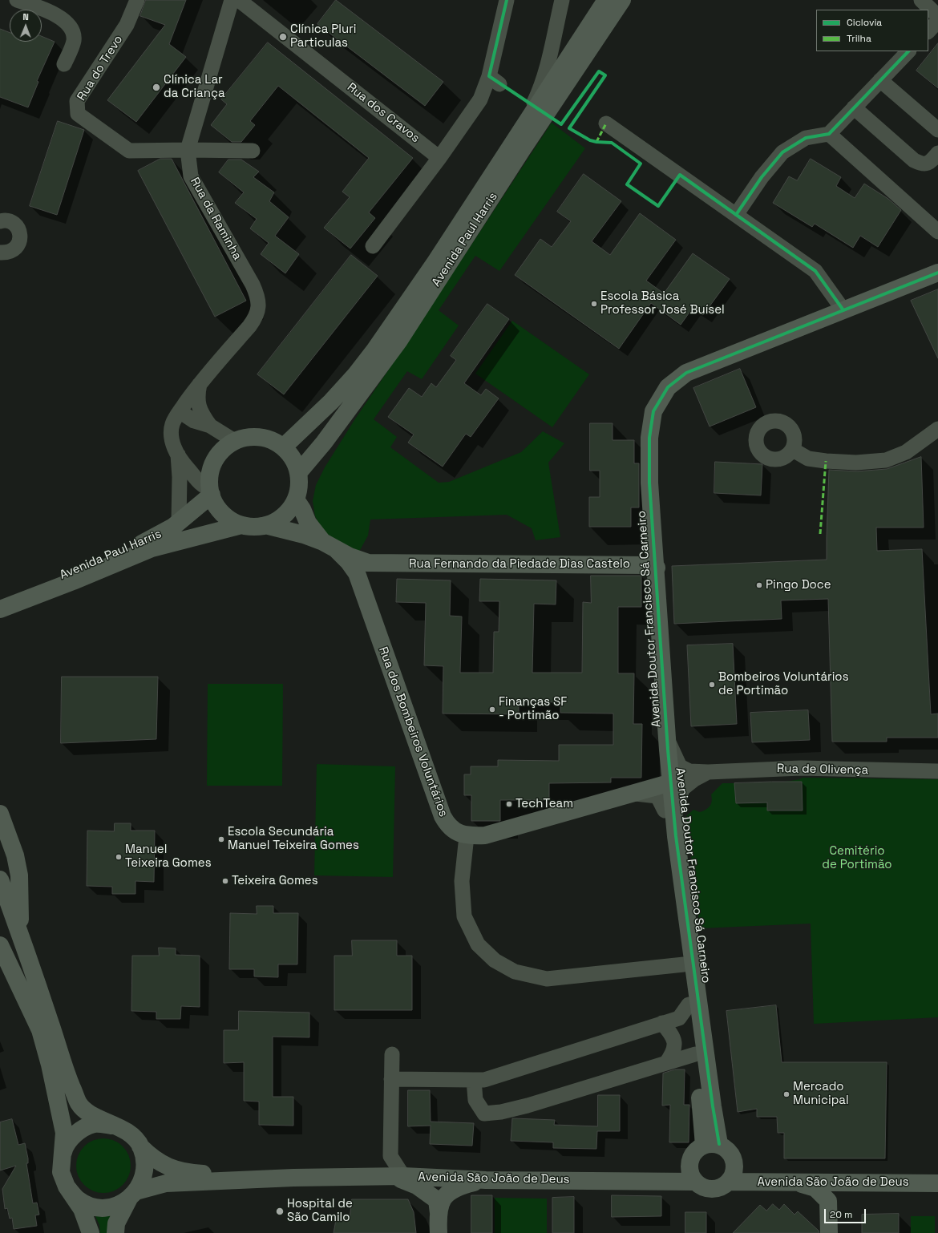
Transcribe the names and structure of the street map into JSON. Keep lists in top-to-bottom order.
{
  "streets": {
    "street": [
      "Rua do Trevo",
      "Rua dos Cravos",
      "Rua da Raminha",
      "Avenida Paul Harris",
      "Rua Fernando da Piedade Dias Castelo",
      "Avenida Doutor Francisco Sá Carneiro",
      "Rua dos Bombeiros Voluntários",
      "Rua de Olivença",
      "Avenida São João de Deus"
    ]
  },
  "crossings": [
    ["Rua do Trevo", "Rua da Raminha"],
    ["Avenida Paul Harris", "Rua Fernando da Piedade Dias Castelo"],
    ["Avenida Paul Harris", "Rua dos Bombeiros Voluntários"],
    ["Rua Fernando da Piedade Dias Castelo", "Avenida Doutor Francisco Sá Carneiro"],
    ["Rua Fernando da Piedade Dias Castelo", "Rua dos Bombeiros Voluntários"],
    ["Avenida Doutor Francisco Sá Carneiro", "Avenida São João de Deus"]
  ],
  "parks": ["Cemitério de Portimão"],
  "places": [
    "Clínica Pluri Particulas",
    "Clínica Lar da Criança",
    "Escola Básica Professor José Buísel",
    "Pingo Doce",
    "Bombeiros Voluntários de Portimão",
    "Finanças SF - Portimão",
    "TechTeam",
    "Escola Secundária Manuel Teixeira Gomes",
    "Manuel Teixeira Gomes",
    "Teixeira Gomes",
    "Mercado Municipal",
    "Hospital de São Camilo"
  ],
  "legend": ["Ciclovia", "Trilha"],
  "scale_bar": "20 m",
  "north": "top"
}
